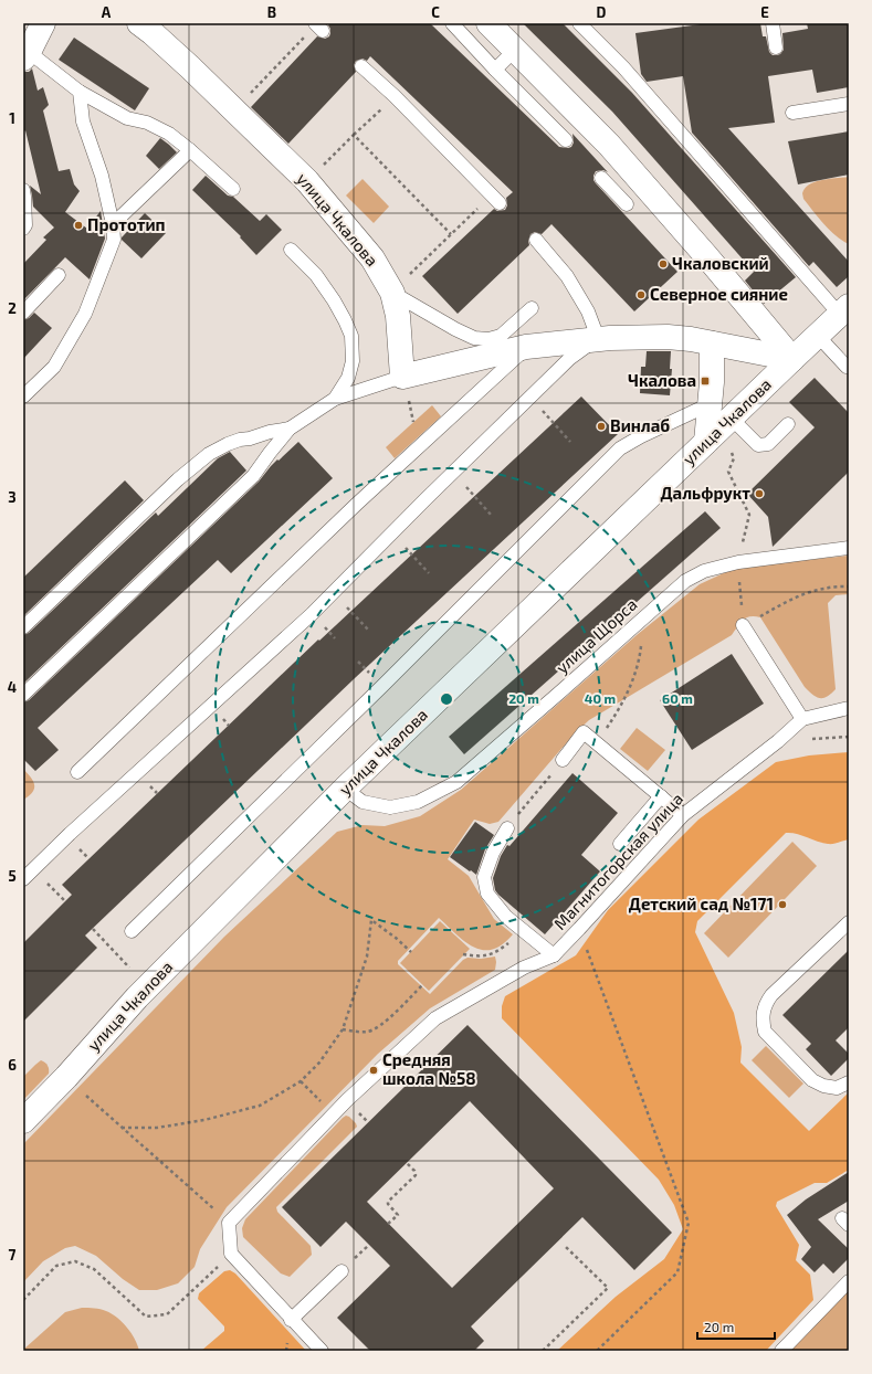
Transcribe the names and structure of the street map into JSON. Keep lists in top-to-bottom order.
{
  "streets": {
    "street": ["улица Чкалова"],
    "lane": ["улица Щорса", "Магнитогорская улица"]
  },
  "crossings": [
    ["улица Чкалова", "улица Щорса"]
  ],
  "places": {
    "other": [
      "Прототип",
      "Чкаловский",
      "Северное сияние",
      "Винлаб",
      "Дальфрукт",
      "Детский сад №171",
      "Средняя школа №58"
    ],
    "transit": ["Чкалова"]
  },
  "scale_bar": "20 m",
  "grid": {
    "columns": [
      "A",
      "B",
      "C",
      "D",
      "E"
    ],
    "rows": [
      "1",
      "2",
      "3",
      "4",
      "5",
      "6",
      "7"
    ]
  },
  "rings": ["20 m", "40 m", "60 m"]
}
